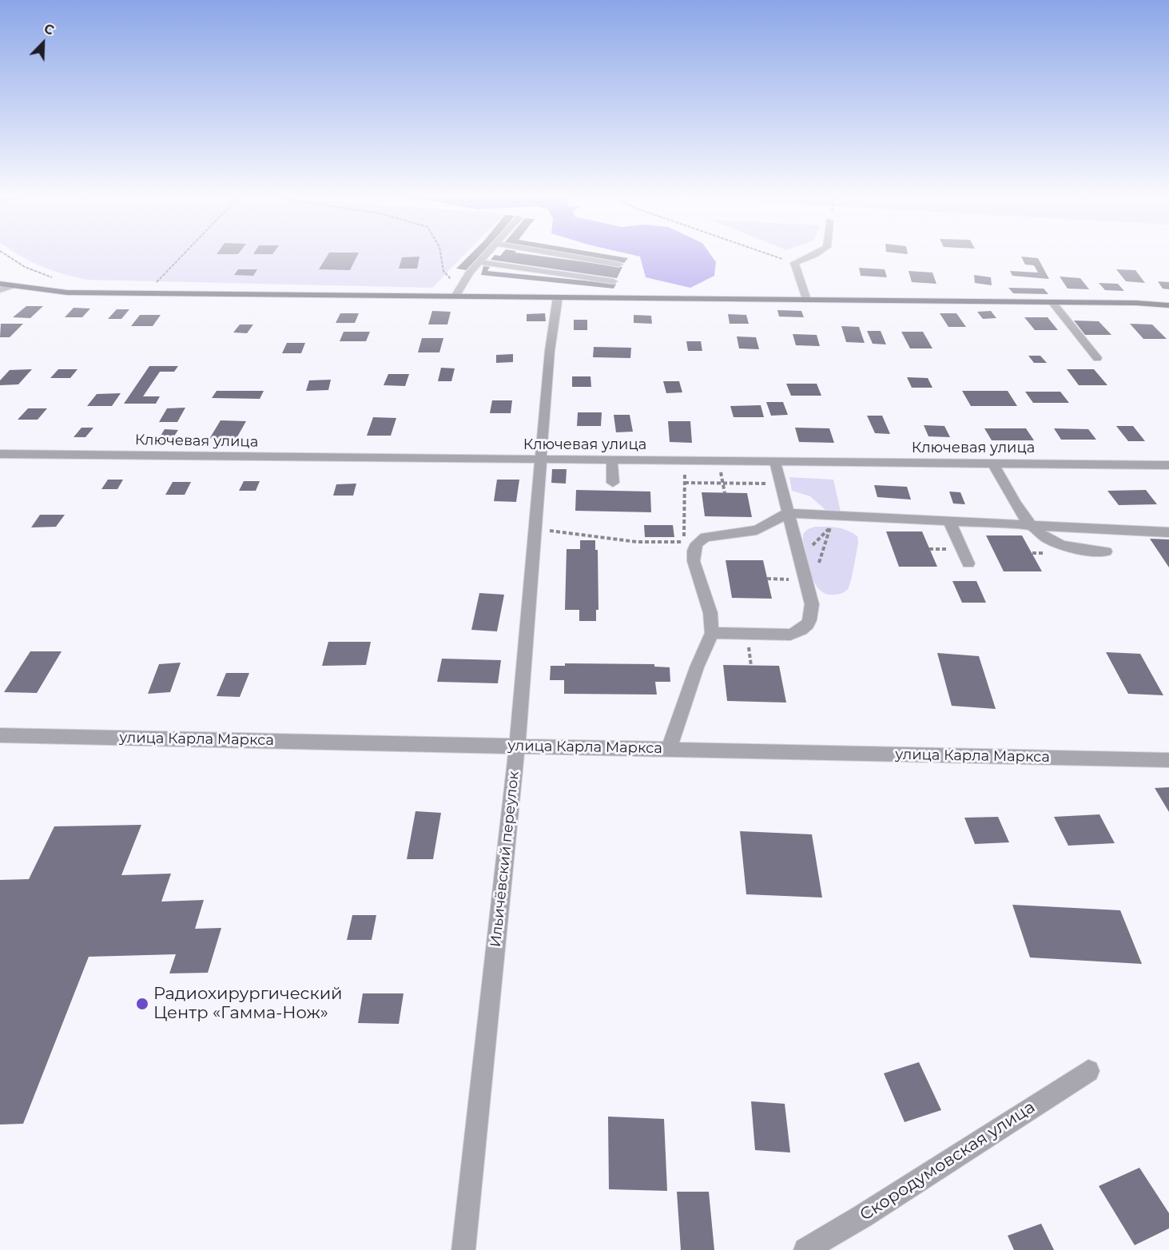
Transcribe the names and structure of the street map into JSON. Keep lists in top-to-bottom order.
{
  "streets": {
    "street": [
      "Ключевая улица",
      "улица Карла Маркса",
      "Ильичёвский переулок",
      "Скородумовская улица"
    ]
  },
  "crossings": [
    ["Ключевая улица", "Ильичёвский переулок"],
    ["улица Карла Маркса", "Ильичёвский переулок"]
  ],
  "places": ["Радиохирургический Центр «Гамма-Нож»"],
  "north": "top right"
}
